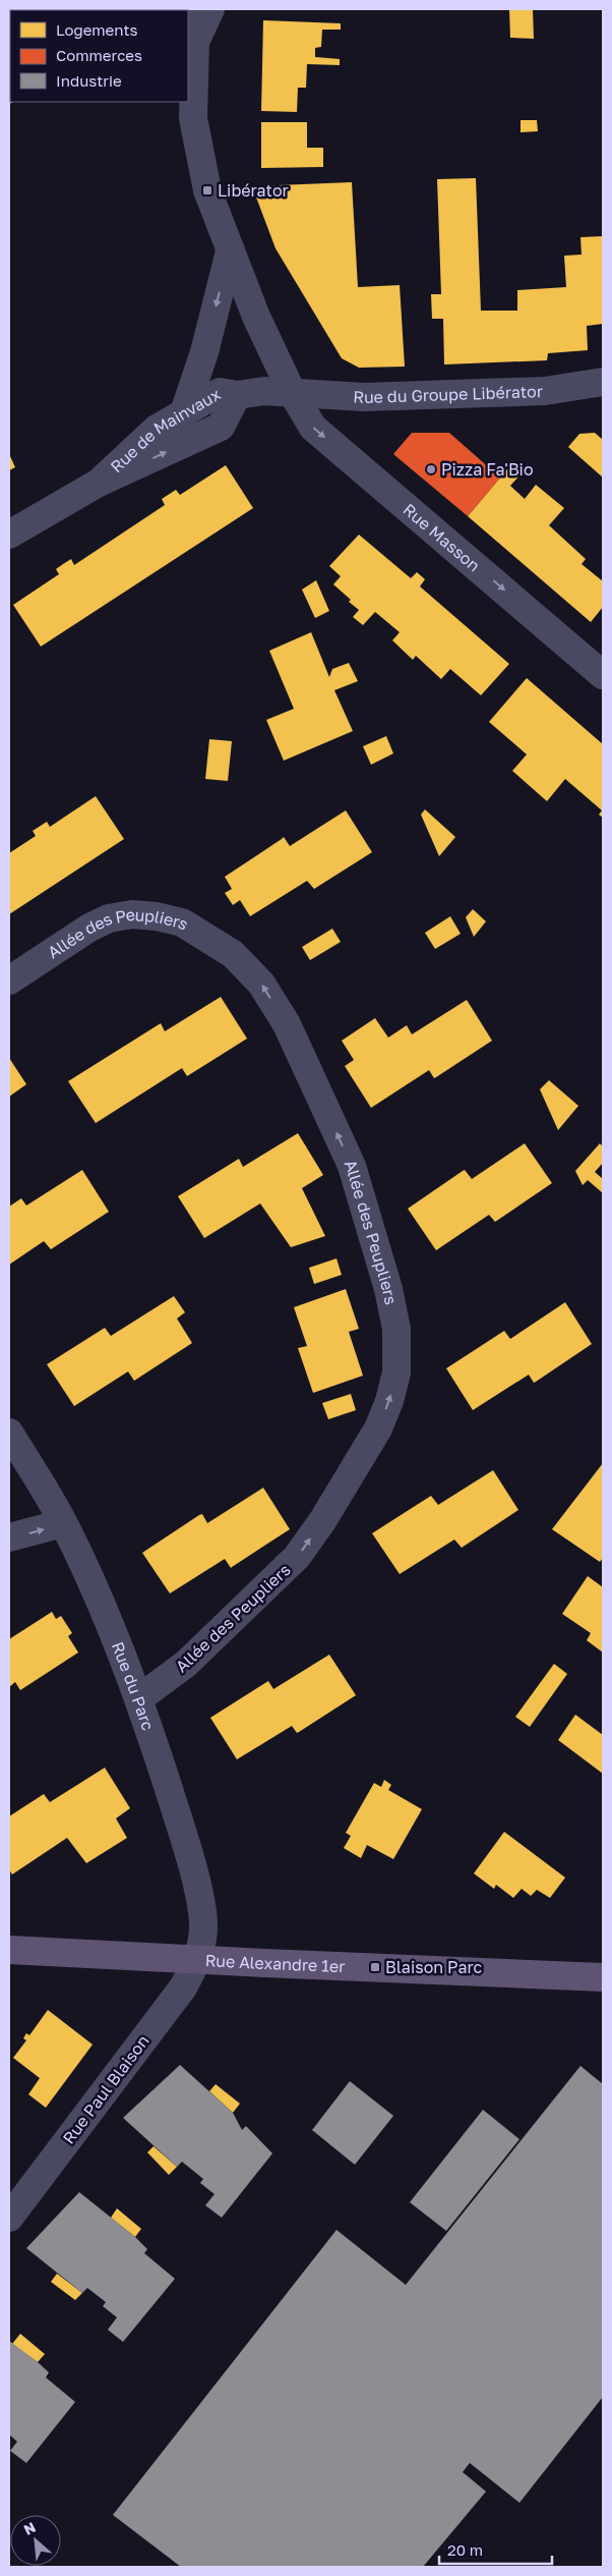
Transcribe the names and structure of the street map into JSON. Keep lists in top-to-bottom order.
{
  "streets": {
    "main road": ["Rue Alexandre 1er"],
    "street": [
      "Rue du Groupe Libérator",
      "Rue de Mainvaux",
      "Rue Masson",
      "Allée des Peupliers",
      "Rue du Parc",
      "Rue Paul Blaison"
    ]
  },
  "crossings": [
    ["Rue du Groupe Libérator", "Rue de Mainvaux"],
    ["Rue du Groupe Libérator", "Rue Masson"],
    ["Rue de Mainvaux", "Rue Masson"],
    ["Allée des Peupliers", "Rue du Parc"],
    ["Rue du Parc", "Rue Alexandre 1er"],
    ["Rue du Parc", "Rue Paul Blaison"],
    ["Rue Alexandre 1er", "Rue Paul Blaison"]
  ],
  "one_way": ["Rue Masson"],
  "places": {
    "transit": ["Libérator", "Blaison Parc"],
    "other": ["Pizza Fa'Bio"]
  },
  "legend": ["Logements", "Commerces", "Industrie"],
  "scale_bar": "20 m",
  "north": "top left"
}
